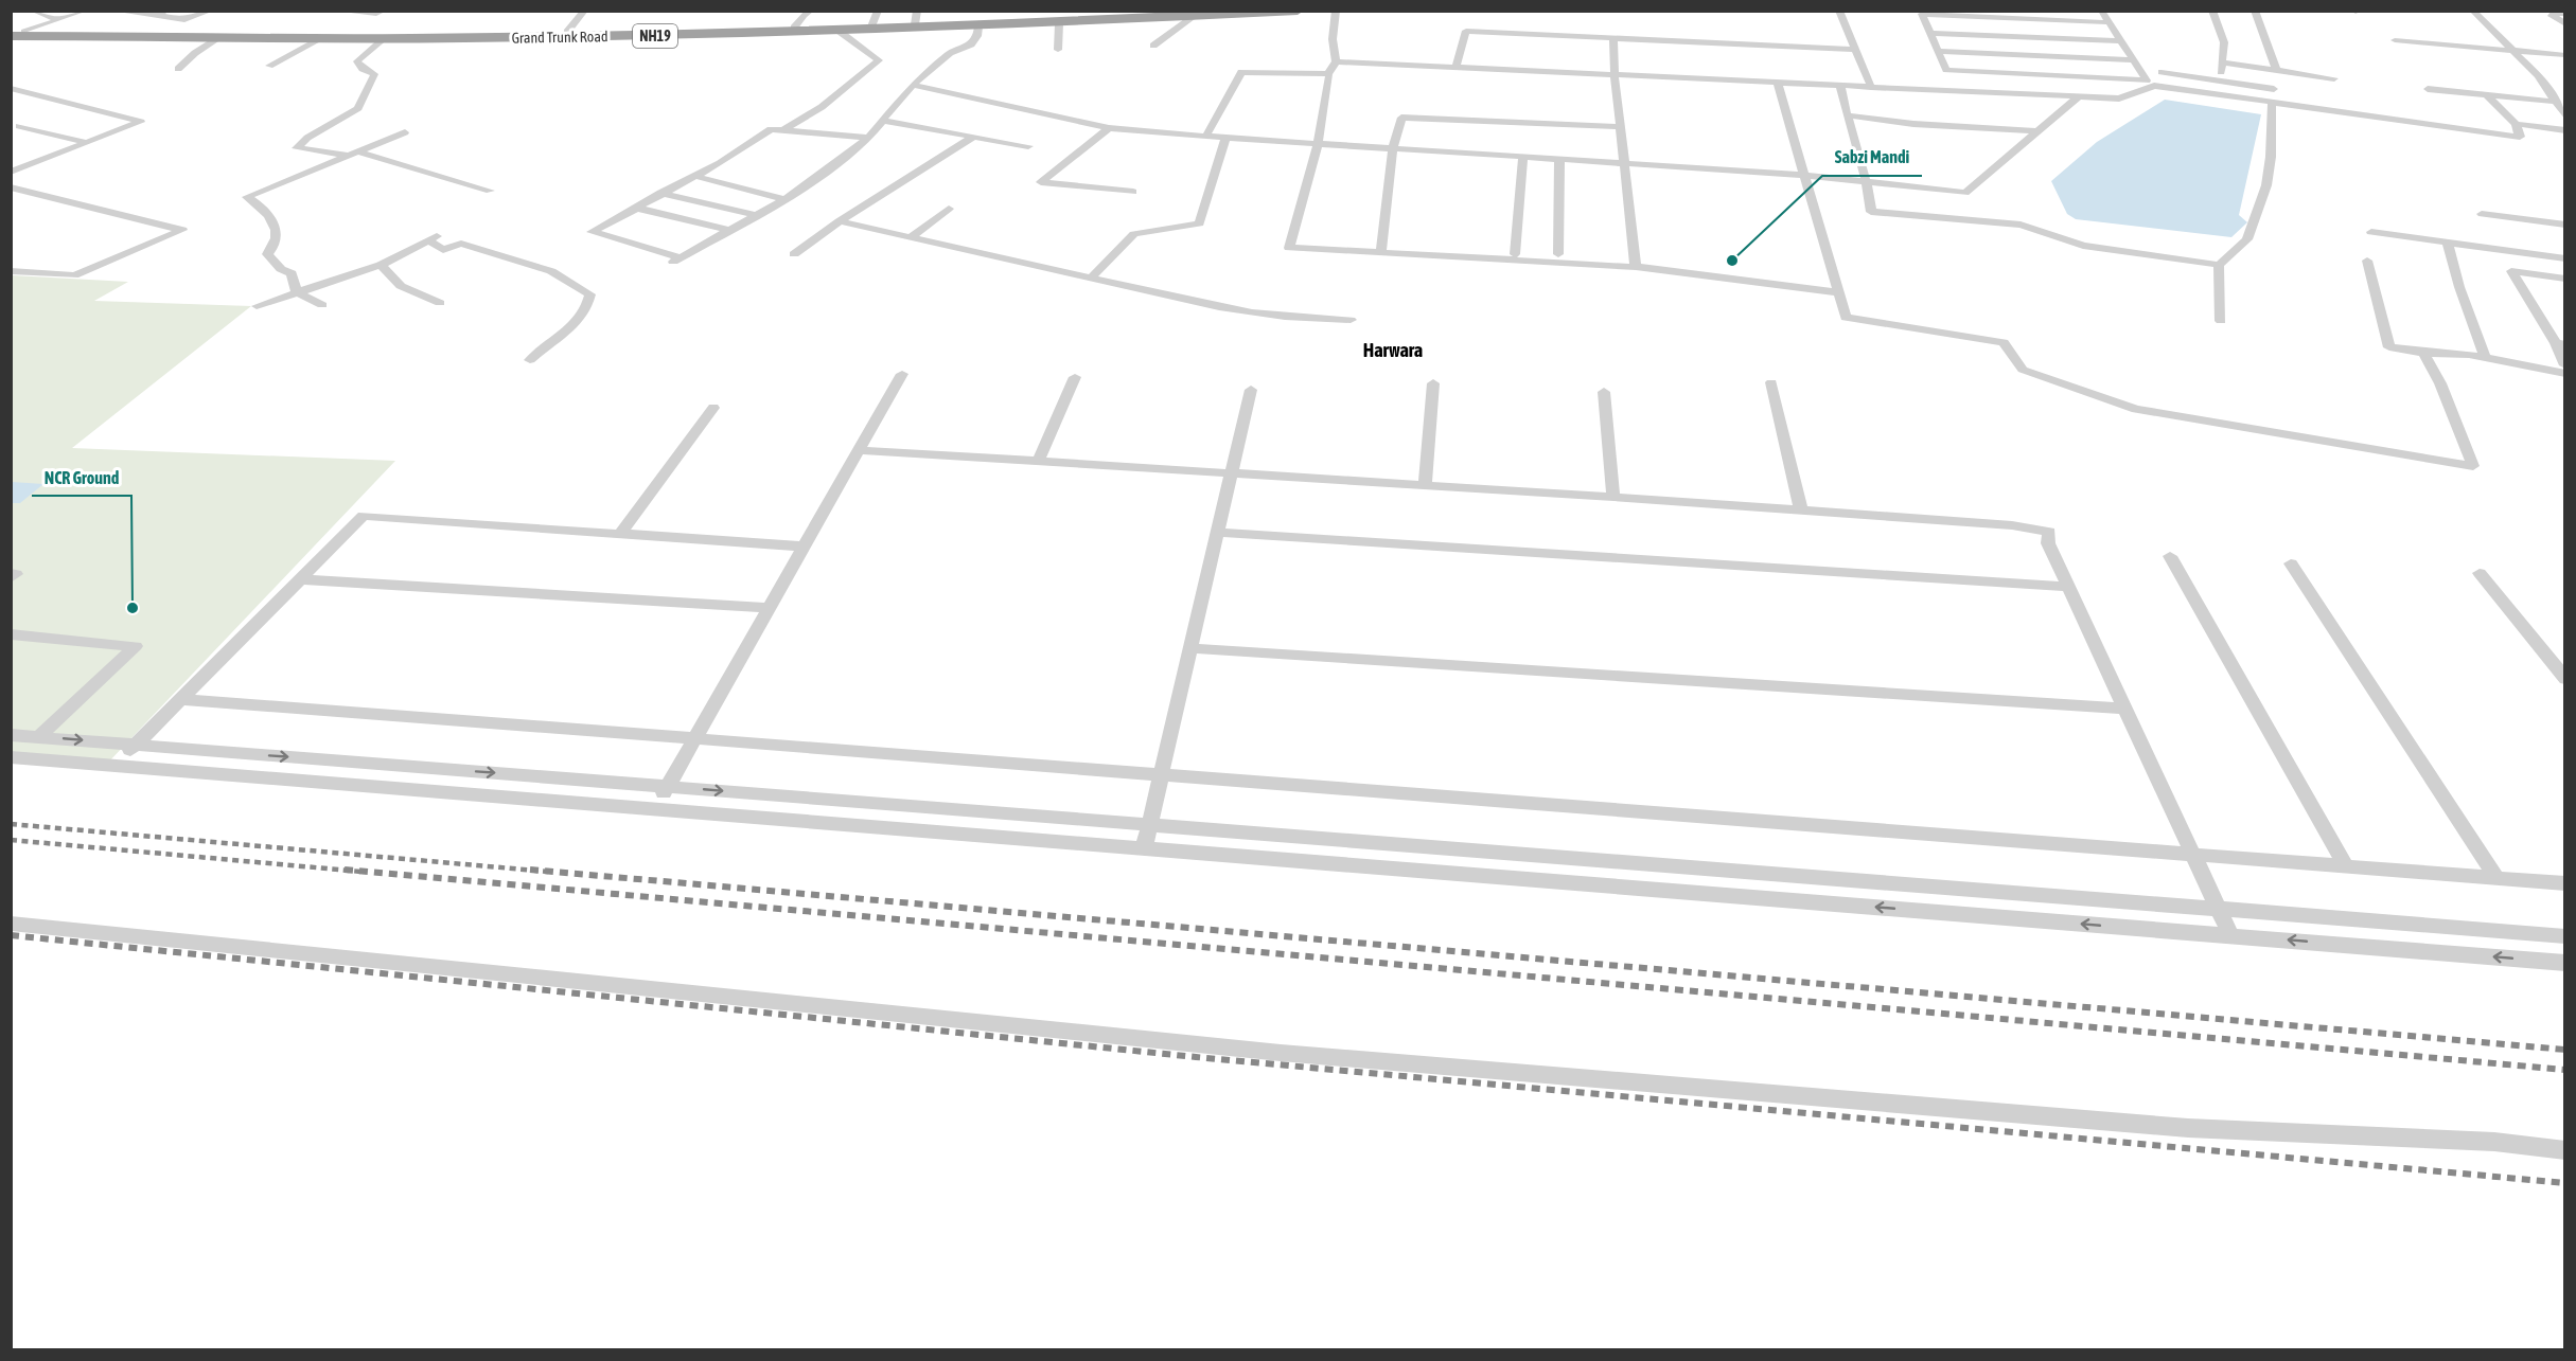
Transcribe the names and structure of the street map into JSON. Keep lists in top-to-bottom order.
{
  "streets": {
    "highway": ["NH19", "Grand Trunk Road"]
  },
  "districts": ["Harwara"],
  "places": ["Sabzi Mandi", "NCR Ground"]
}
